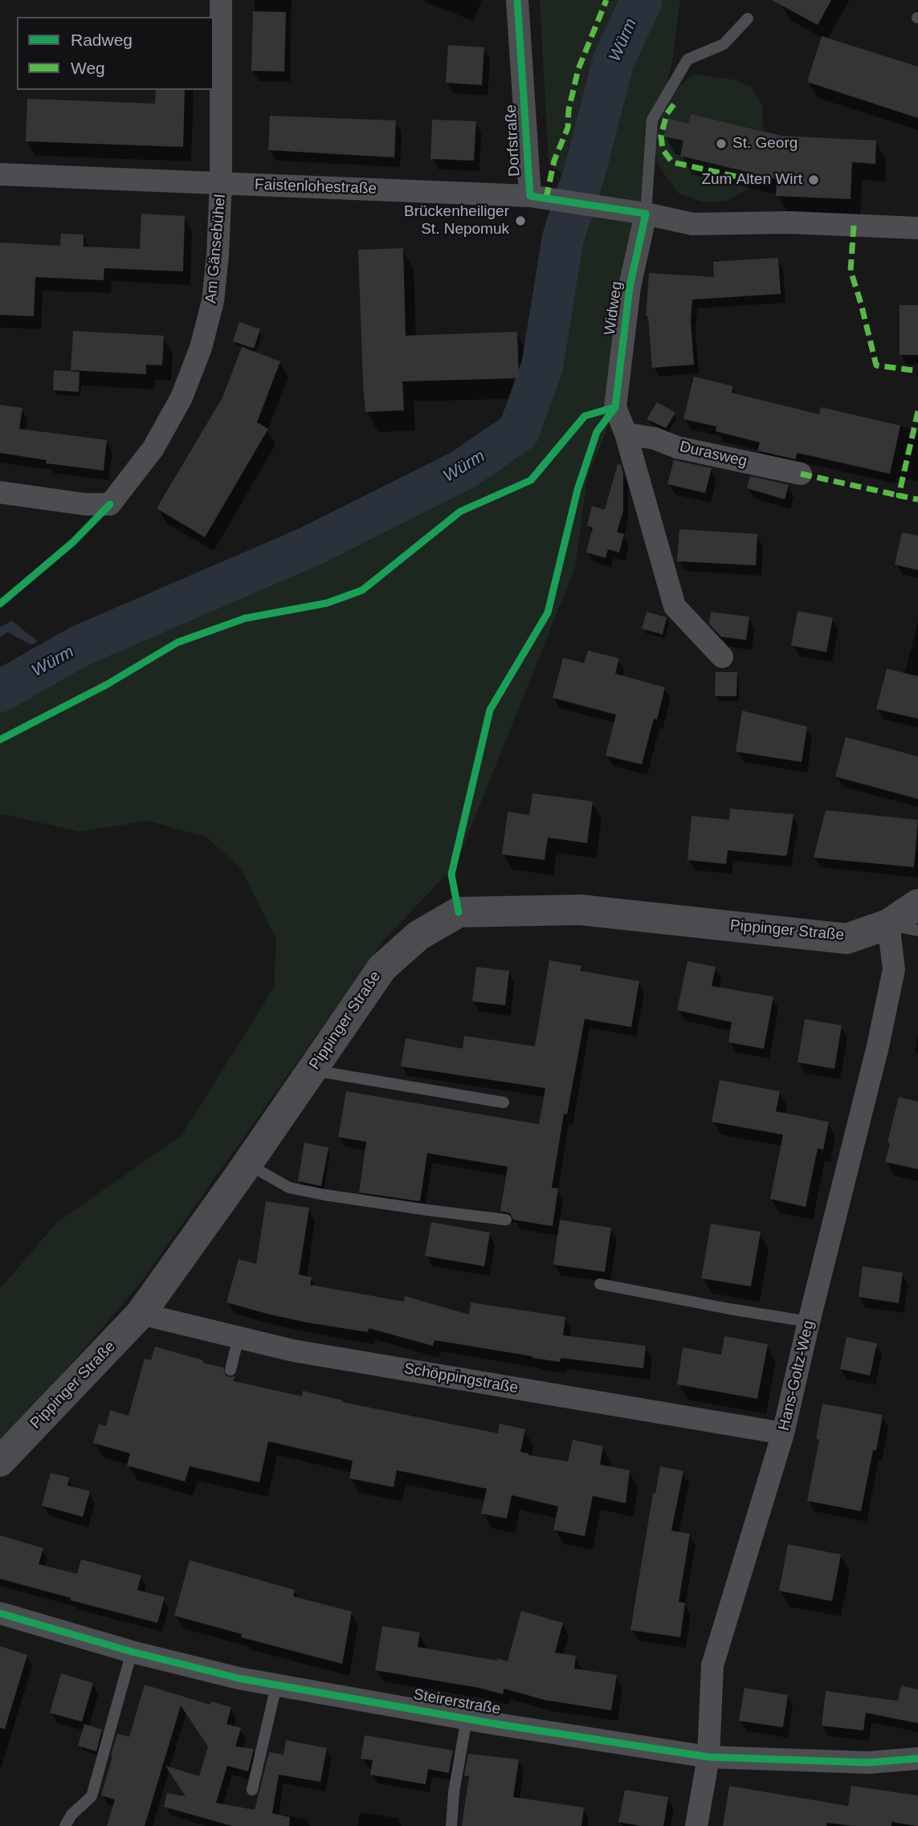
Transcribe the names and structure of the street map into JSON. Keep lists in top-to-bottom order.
{
  "streets": {
    "main road": ["Pippinger Straße"],
    "street": [
      "Dorfstraße",
      "Faistenlohestraße",
      "Am Gänsebühel",
      "Widweg",
      "Durasweg",
      "Hans-Goltz-Weg",
      "Schöppingstraße",
      "Steirerstraße"
    ]
  },
  "crossings": [
    ["Dorfstraße", "Faistenlohestraße"],
    ["Dorfstraße", "Widweg"],
    ["Faistenlohestraße", "Am Gänsebühel"],
    ["Widweg", "Durasweg"],
    ["Pippinger Straße", "Hans-Goltz-Weg"],
    ["Pippinger Straße", "Schöppingstraße"],
    ["Hans-Goltz-Weg", "Schöppingstraße"],
    ["Hans-Goltz-Weg", "Steirerstraße"]
  ],
  "water": ["Würm"],
  "places": ["St. Georg", "Zum Alten Wirt", "Brückenheiliger St. Nepomuk"],
  "legend": ["Radweg", "Weg"]
}
